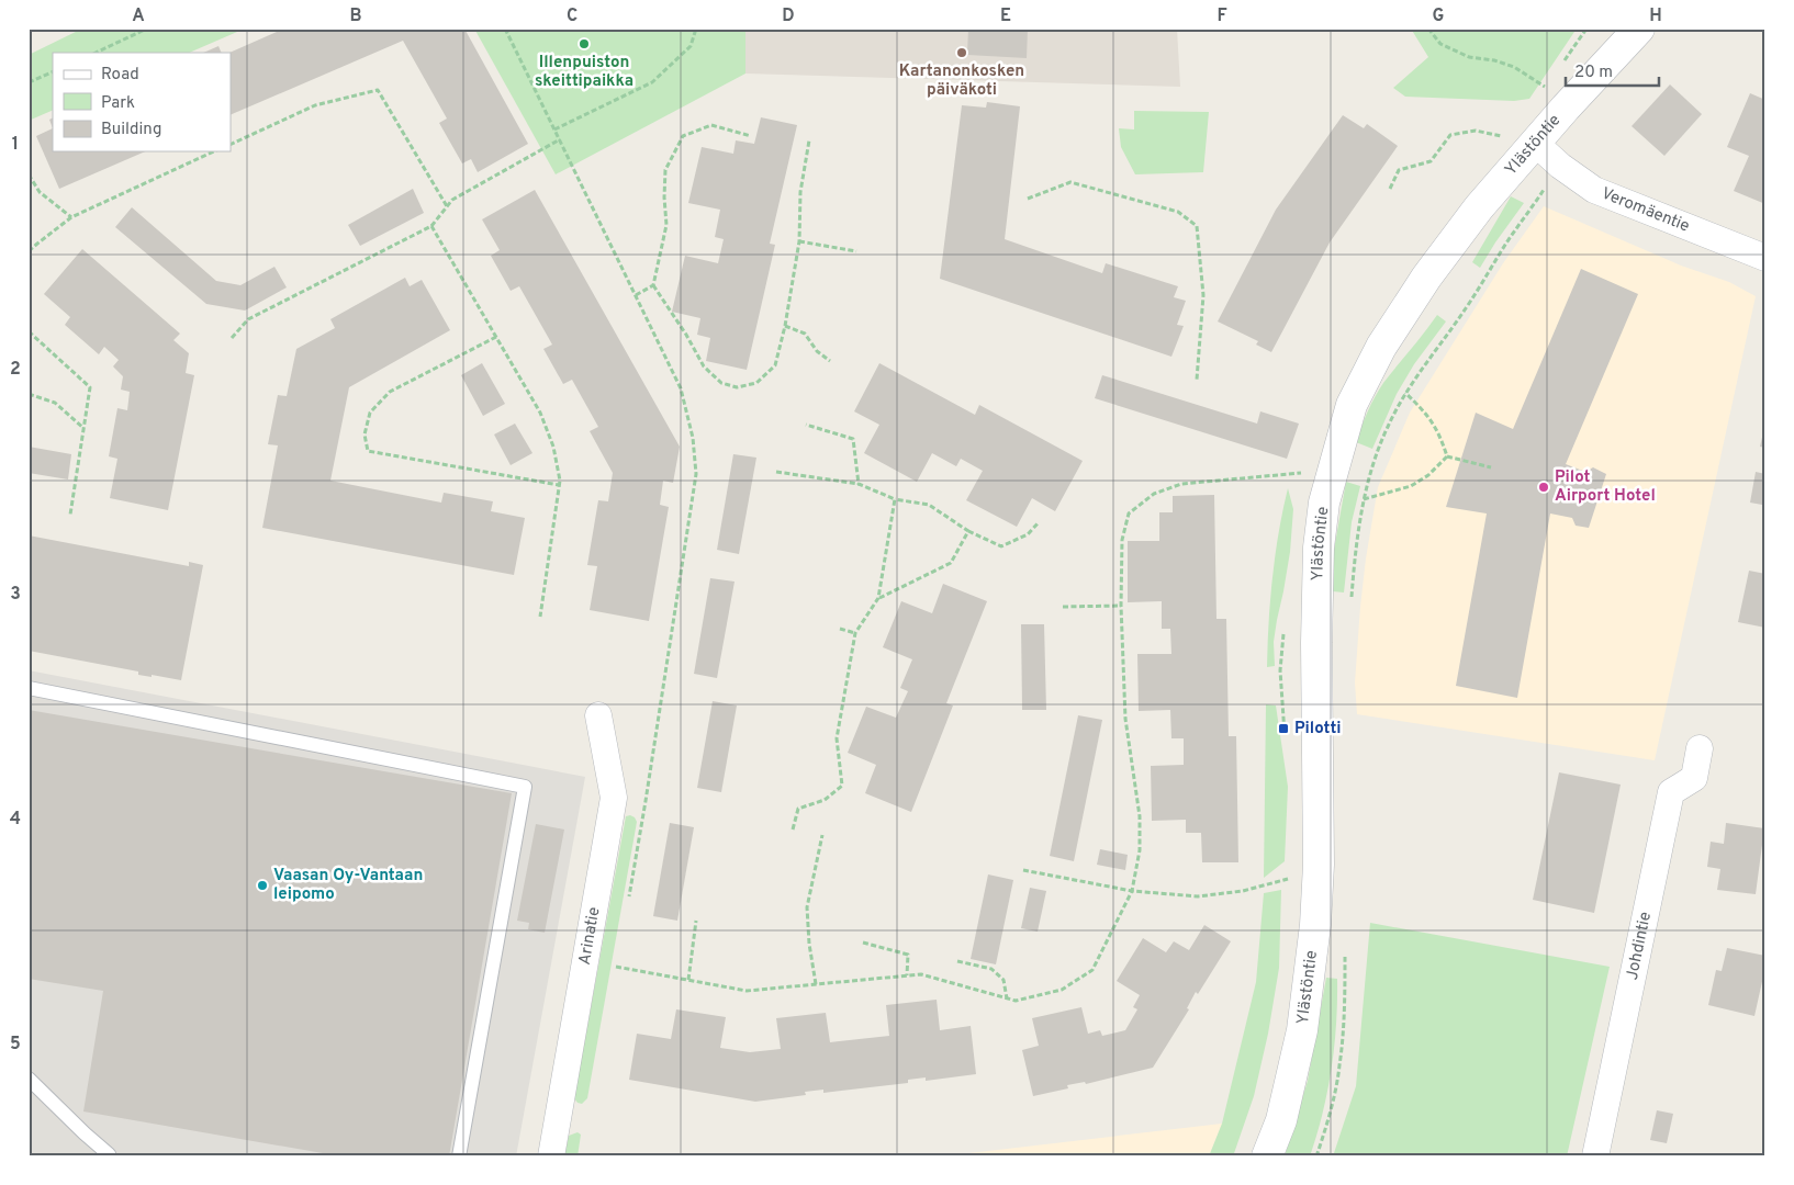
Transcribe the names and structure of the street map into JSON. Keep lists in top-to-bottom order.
{
  "streets": {
    "street": [
      "Ylästöntie",
      "Veromäentie",
      "Arinatie",
      "Johdintie"
    ]
  },
  "crossings": [
    ["Ylästöntie", "Veromäentie"]
  ],
  "places": {
    "other": [
      "Illenpuiston skeittipaikka",
      "Kartanonkosken päiväkoti",
      "Pilot Airport Hotel",
      "Vaasan Oy-Vantaan leipomo"
    ],
    "transit": ["Pilotti"]
  },
  "legend": ["Road", "Park", "Building"],
  "scale_bar": "20 m",
  "grid": {
    "columns": [
      "A",
      "B",
      "C",
      "D",
      "E",
      "F",
      "G",
      "H"
    ],
    "rows": [
      "1",
      "2",
      "3",
      "4",
      "5"
    ]
  }
}
